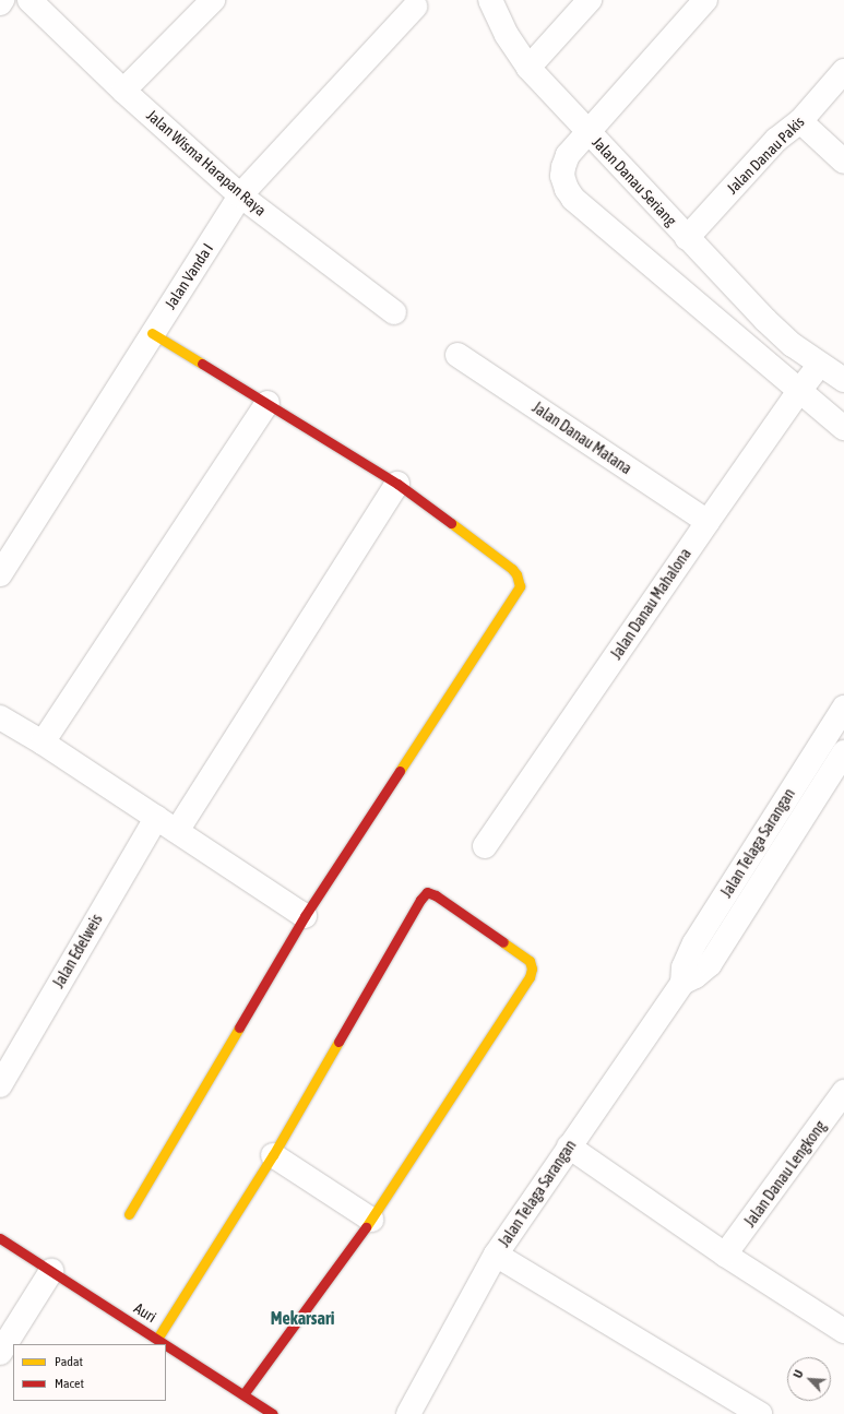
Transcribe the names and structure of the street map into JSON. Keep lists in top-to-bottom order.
{
  "streets": {
    "street": [
      "Jalan Danau Pakis",
      "Jalan Wisma Harapan Raya",
      "Jalan Danau Seriang",
      "Jalan Vanda I",
      "Jalan Danau Matana",
      "Jalan Danau Mahalona",
      "Jalan Telaga Sarangan",
      "Jalan Edelweis",
      "Jalan Danau Lengkong",
      "Auri"
    ]
  },
  "crossings": [
    ["Jalan Danau Pakis", "Jalan Danau Seriang"],
    ["Jalan Wisma Harapan Raya", "Jalan Vanda I"],
    ["Jalan Danau Seriang", "Jalan Danau Mahalona"],
    ["Jalan Danau Matana", "Jalan Danau Mahalona"]
  ],
  "districts": ["Mekarsari"],
  "legend": ["Padat", "Macet"],
  "north": "top left"
}
